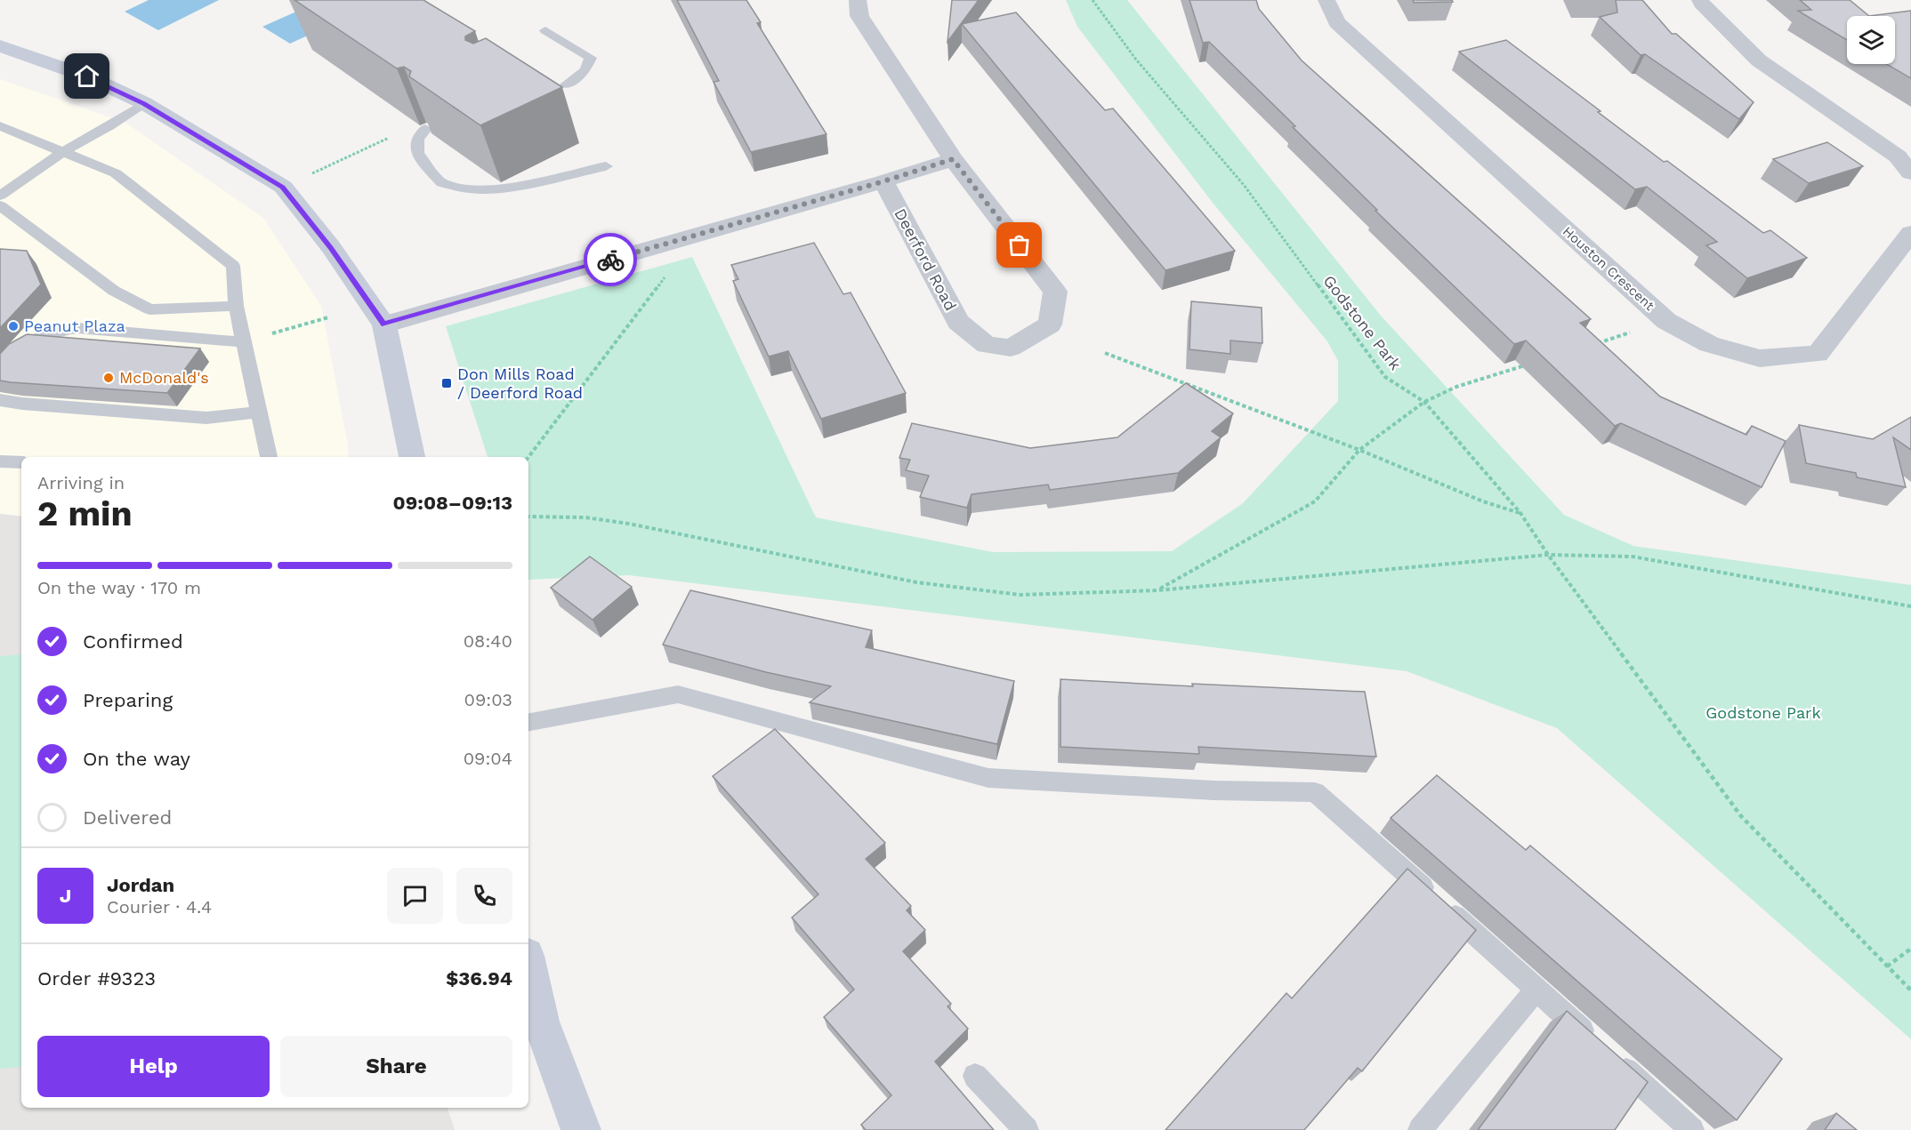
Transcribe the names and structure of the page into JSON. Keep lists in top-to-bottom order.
{
  "streets": {
    "street": ["Deerford Road", "Houston Crescent"],
    "path": ["Godstone Park"]
  },
  "parks": ["Godstone Park"],
  "places": {
    "other": ["Peanut Plaza", "McDonald's"],
    "transit": ["Don Mills Road / Deerford Road"]
  },
  "page": {
    "heading": ["2 min", "Arriving in", "09:08–09:13"],
    "panel": [
      "Jordan",
      "Courier · 4.4",
      "Order #9323",
      "$36.94"
    ],
    "bar": "On the way · 170 m",
    "list": [
      ["Confirmed", "08:40"],
      ["Preparing", "09:03"],
      ["On the way", "09:04"],
      "Delivered"
    ],
    "round": "J",
    "buttons": ["Help", "Share"]
  }
}
